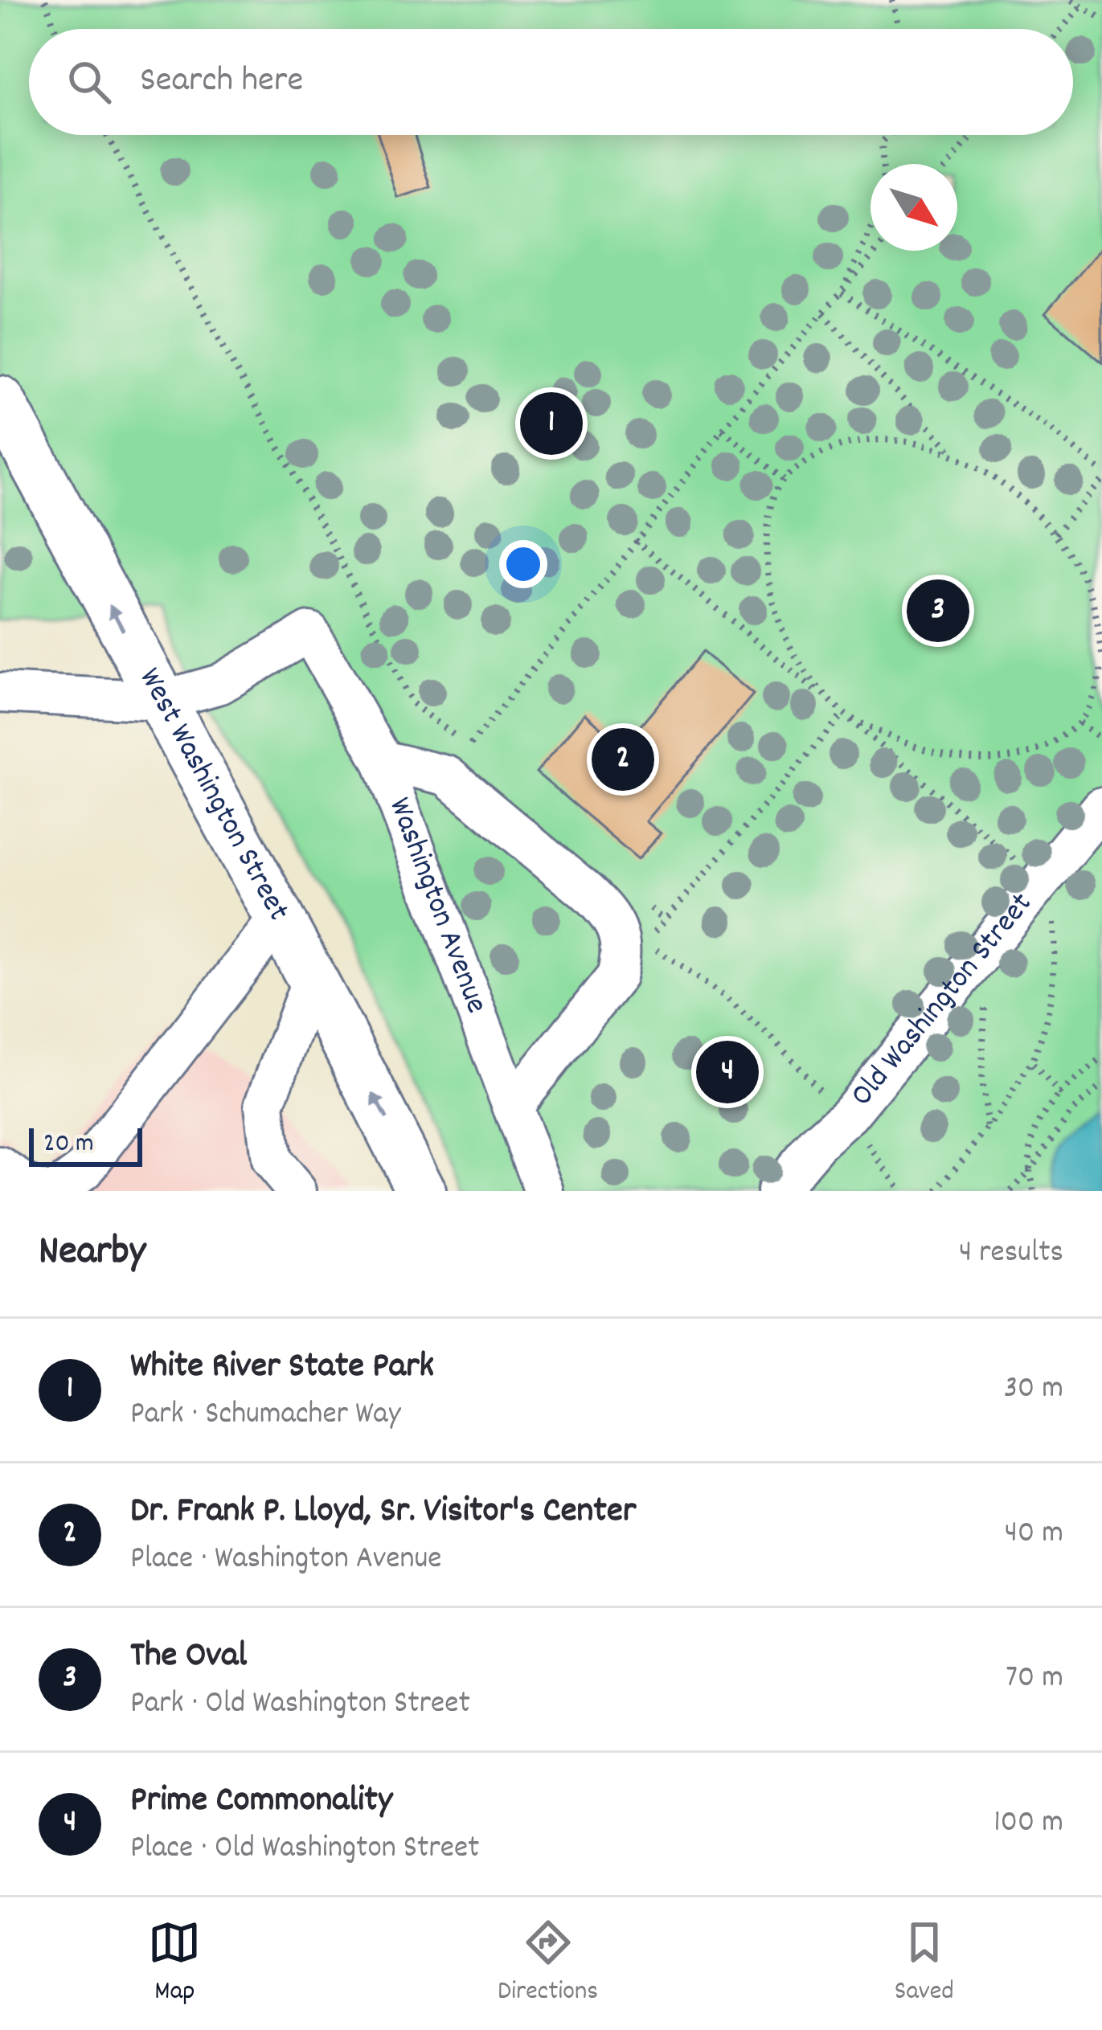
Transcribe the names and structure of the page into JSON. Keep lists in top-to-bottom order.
{
  "streets": {
    "main road": ["West Washington Street"],
    "street": ["Washington Avenue", "Old Washington Street"]
  },
  "crossings": [
    ["West Washington Street", "Washington Avenue"]
  ],
  "one_way": ["West Washington Street"],
  "scale_bar": "20 m",
  "north": "bottom right",
  "page": {
    "search": "Search here",
    "pins": [
      "1",
      "3",
      "2",
      "4"
    ],
    "scale": "20 m",
    "heading": ["Nearby", "4 results"],
    "list": [
      {
        "mark": "1",
        "name": "White River State Park",
        "note": "Park · Schumacher Way",
        "value": "30 m"
      },
      {
        "mark": "2",
        "name": "Dr. Frank P. Lloyd, Sr. Visitor's Center",
        "note": "Place · Washington Avenue",
        "value": "40 m"
      },
      {
        "mark": "3",
        "name": "The Oval",
        "note": "Park · Old Washington Street",
        "value": "70 m"
      },
      {
        "mark": "4",
        "name": "Prime Commonality",
        "note": "Place · Old Washington Street",
        "value": "100 m"
      }
    ],
    "nav": ["Map", "Directions", "Saved"]
  }
}
